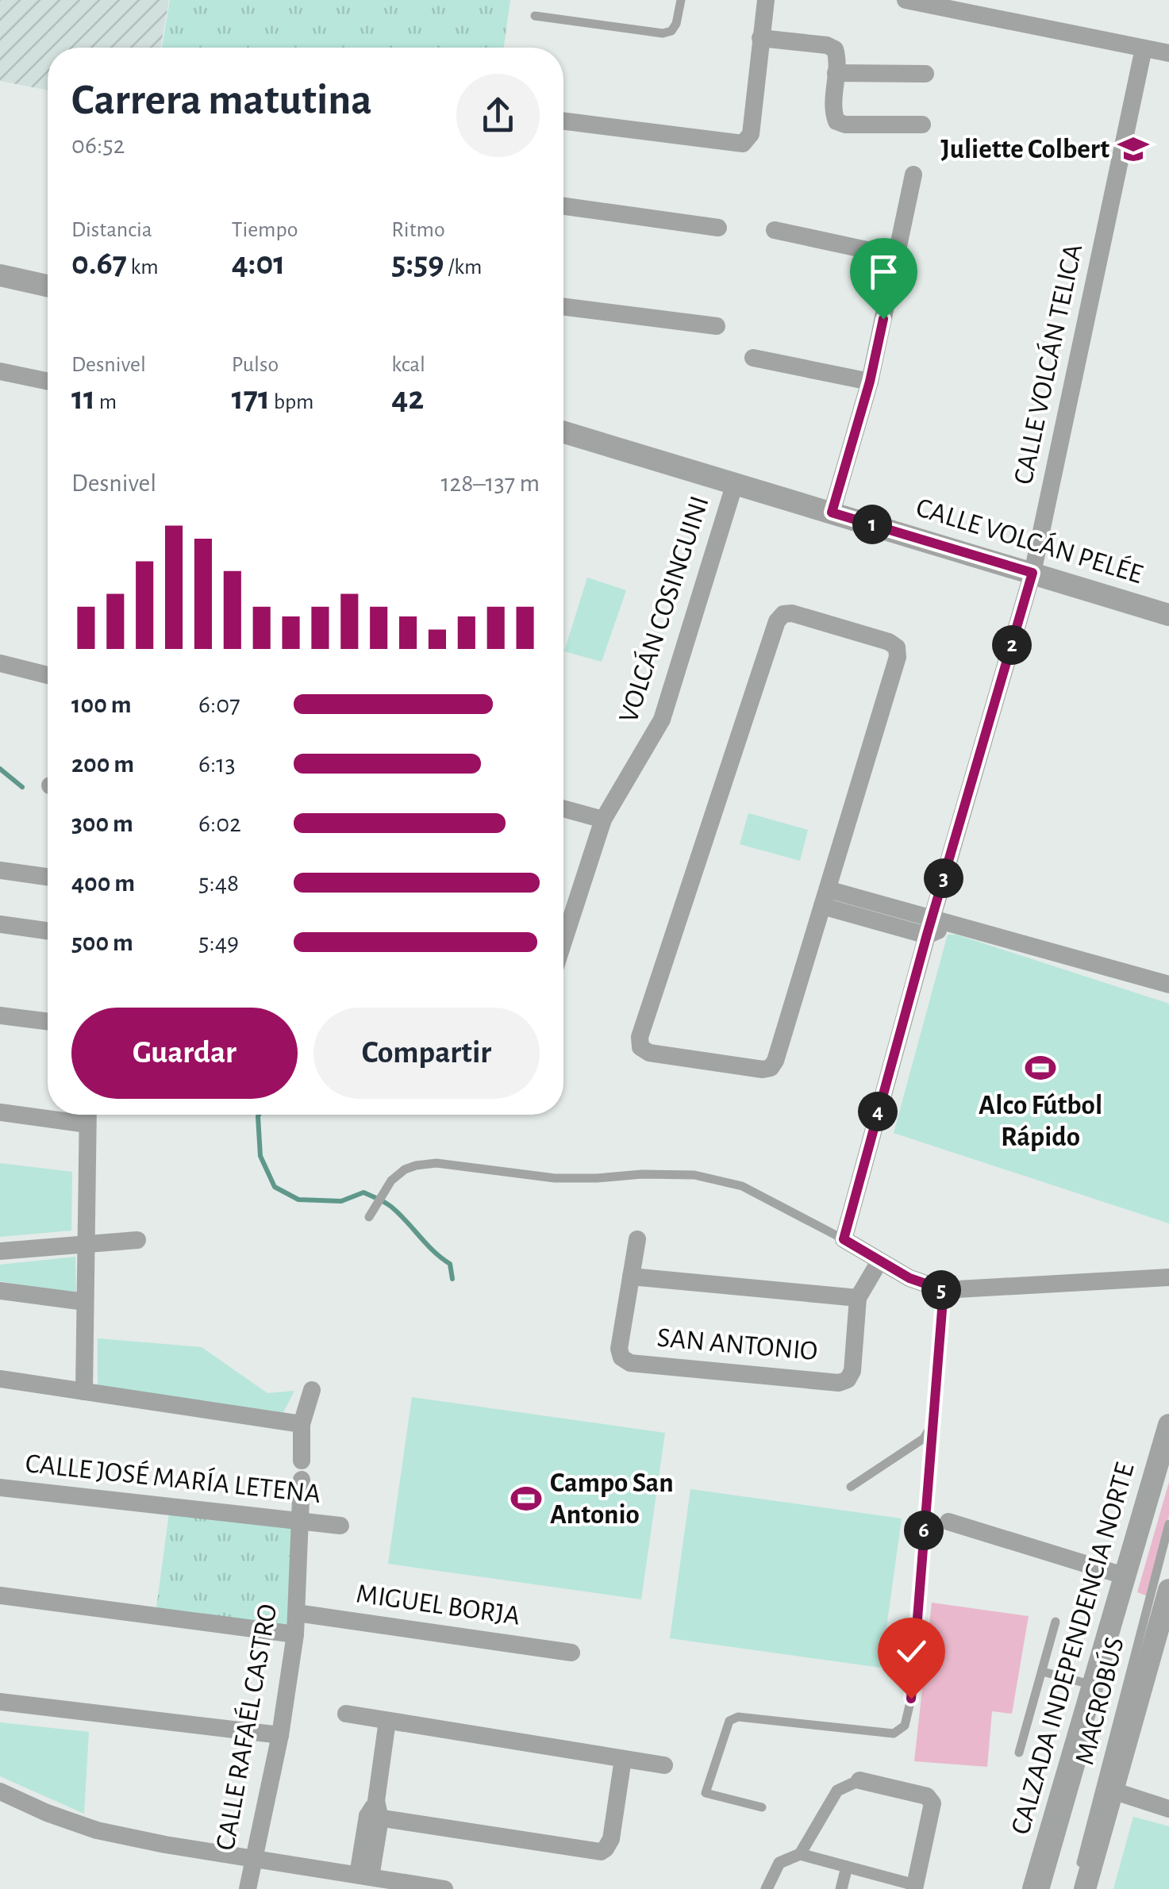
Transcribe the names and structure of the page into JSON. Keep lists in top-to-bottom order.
{
  "streets": {
    "street": [
      "CALLE VOLCÁN TELICA",
      "CALLE VOLCÁN PELÉE",
      "VOLCÁN COSINGUINI",
      "SAN ANTONIO",
      "CALLE JOSÉ MARÍA LETENA",
      "MIGUEL BORJA",
      "CALZADA INDEPENDENCIA NORTE",
      "CALLE RAFAÉL CASTRO"
    ],
    "lane": ["MACROBÚS"]
  },
  "crossings": [
    ["CALLE VOLCÁN TELICA", "CALLE VOLCÁN PELÉE"],
    ["CALLE VOLCÁN PELÉE", "VOLCÁN COSINGUINI"],
    ["CALLE JOSÉ MARÍA LETENA", "CALLE RAFAÉL CASTRO"],
    ["MIGUEL BORJA", "CALLE RAFAÉL CASTRO"]
  ],
  "places": {
    "school or university": ["Juliette Colbert"],
    "sports": ["Alco Fútbol Rápido", "Campo San Antonio"]
  },
  "page": {
    "heading": ["Carrera matutina", "06:52"],
    "stats": [
      ["Distancia", "0.67 km"],
      ["Tiempo", "4:01"],
      ["Ritmo", "5:59 /km"],
      ["Desnivel", "11 m"],
      ["Pulso", "171 bpm"],
      ["kcal", "42"]
    ],
    "chart": ["Desnivel", "128–137 m"],
    "pins": [
      "1",
      "2",
      "3",
      "4",
      "5",
      "6"
    ],
    "list": [
      {
        "name": "100 m",
        "note": "6:07"
      },
      {
        "name": "200 m",
        "note": "6:13"
      },
      {
        "name": "300 m",
        "note": "6:02"
      },
      {
        "name": "400 m",
        "note": "5:48"
      },
      {
        "name": "500 m",
        "note": "5:49"
      }
    ],
    "buttons": ["Guardar", "Compartir"]
  }
}
